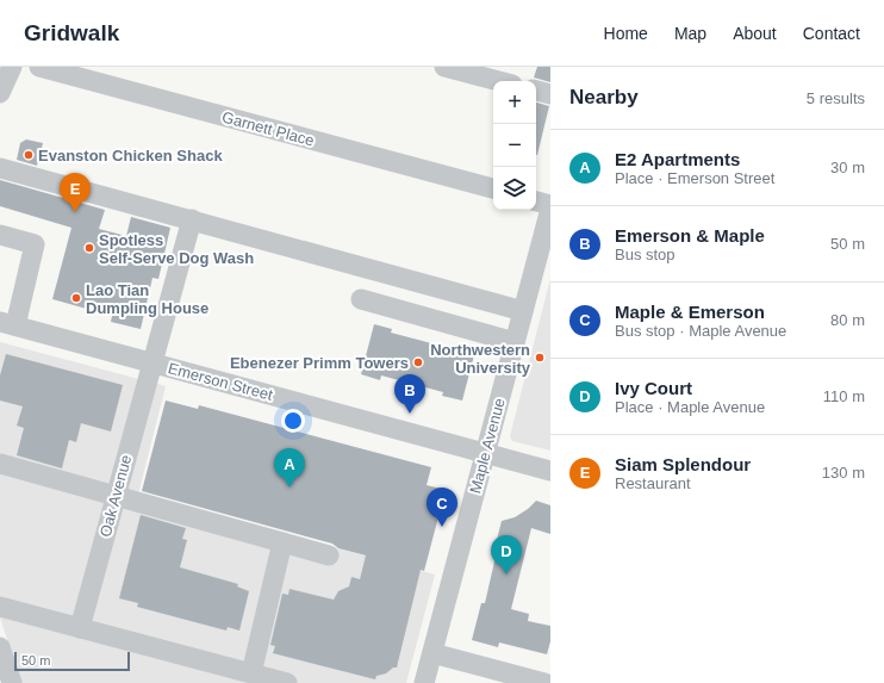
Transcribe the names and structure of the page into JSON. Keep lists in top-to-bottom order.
{
  "streets": {
    "street": [
      "Garnett Place",
      "Emerson Street",
      "Maple Avenue",
      "Oak Avenue"
    ]
  },
  "crossings": [
    ["Emerson Street", "Maple Avenue"],
    ["Emerson Street", "Oak Avenue"]
  ],
  "places": [
    "Evanston Chicken Shack",
    "Spotless Self-Serve Dog Wash",
    "Lao Tian Dumpling House",
    "Northwestern University",
    "Ebenezer Primm Towers"
  ],
  "scale_bar": "50 m",
  "page": {
    "header": "Gridwalk",
    "nav": [
      "Home",
      "Map",
      "About",
      "Contact"
    ],
    "heading": ["Nearby", "5 results"],
    "map_buttons": ["+", "−"],
    "list": [
      {
        "mark": "A",
        "name": "E2 Apartments",
        "note": "Place · Emerson Street",
        "value": "30 m"
      },
      {
        "mark": "B",
        "name": "Emerson & Maple",
        "note": "Bus stop",
        "value": "50 m"
      },
      {
        "mark": "C",
        "name": "Maple & Emerson",
        "note": "Bus stop · Maple Avenue",
        "value": "80 m"
      },
      {
        "mark": "D",
        "name": "Ivy Court",
        "note": "Place · Maple Avenue",
        "value": "110 m"
      },
      {
        "mark": "E",
        "name": "Siam Splendour",
        "note": "Restaurant",
        "value": "130 m"
      }
    ],
    "pins": [
      "E",
      "B",
      "A",
      "C",
      "D"
    ],
    "scale": "50 m"
  }
}
